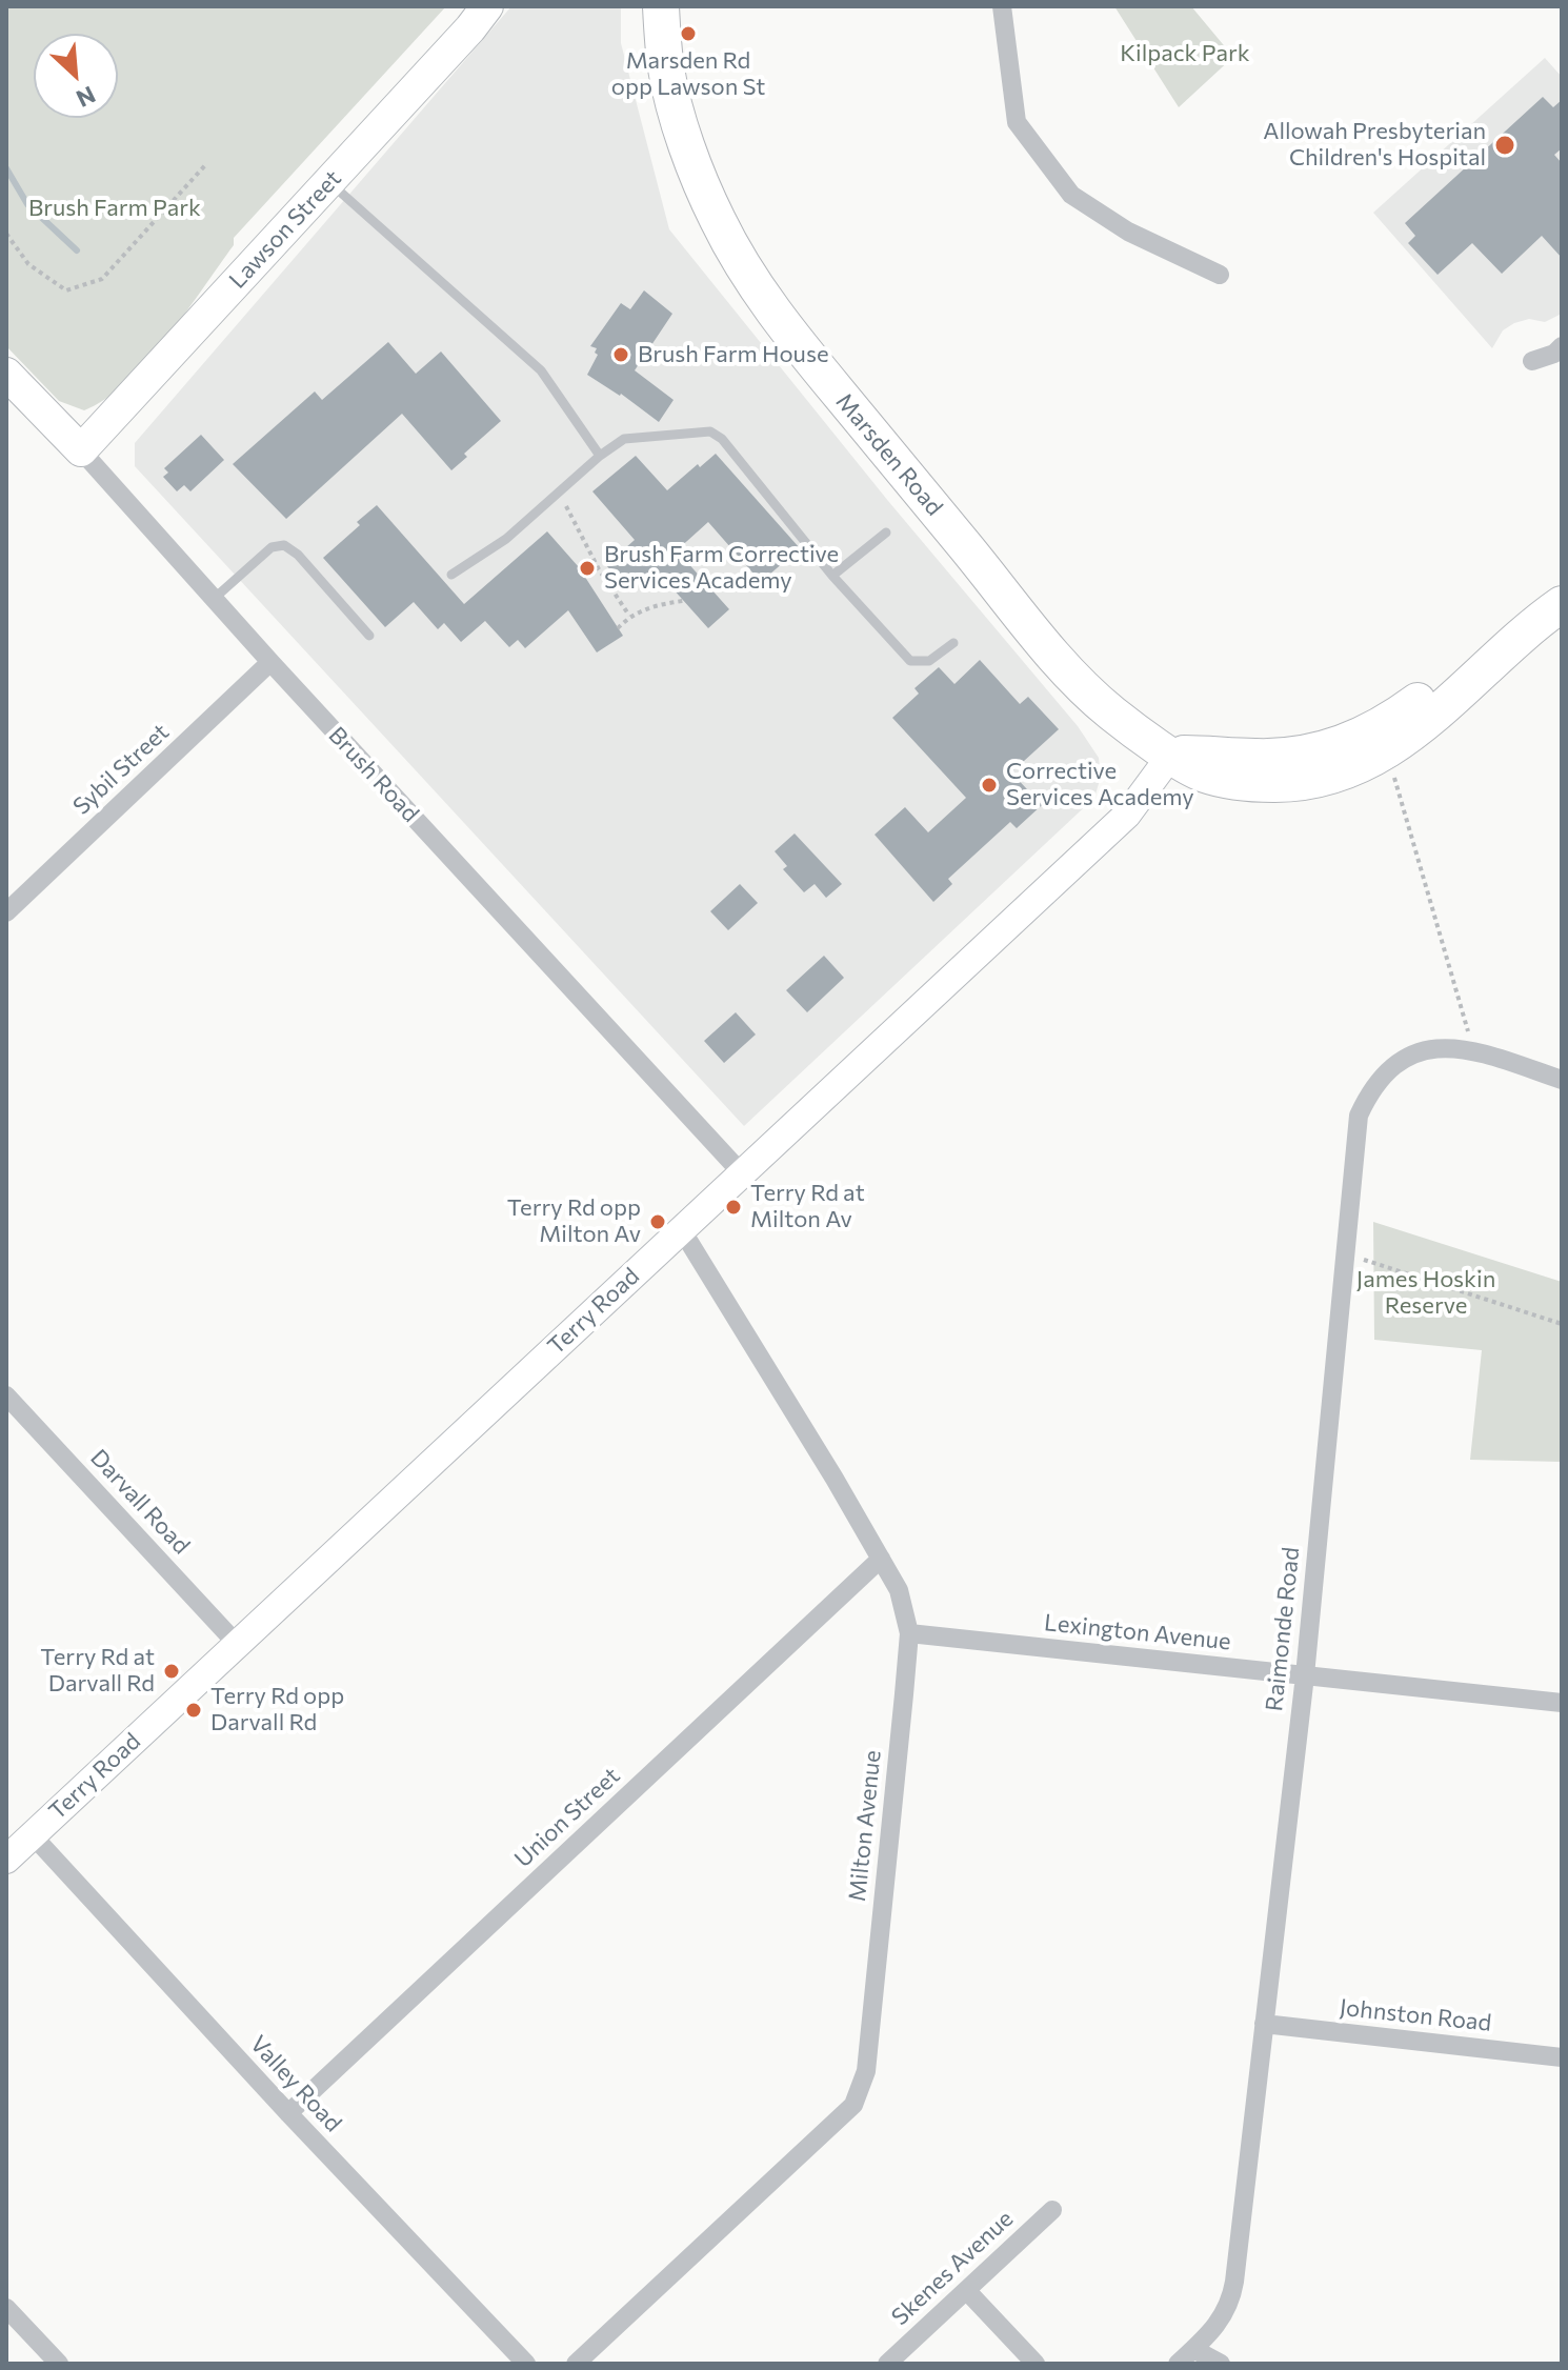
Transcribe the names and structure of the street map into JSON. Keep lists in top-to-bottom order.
{
  "streets": {
    "highway": ["Marsden Road"],
    "main road": ["Lawson Street", "Brush Road"],
    "street": [
      "Sybil Street",
      "Terry Road",
      "Darvall Road",
      "Raimonde Road",
      "Lexington Avenue",
      "Union Street",
      "Milton Avenue",
      "Johnston Road",
      "Valley Road",
      "Skenes Avenue"
    ]
  },
  "crossings": [
    ["Lawson Street", "Brush Road"],
    ["Marsden Road", "Terry Road"],
    ["Sybil Street", "Brush Road"],
    ["Brush Road", "Terry Road"],
    ["Terry Road", "Darvall Road"],
    ["Terry Road", "Milton Avenue"],
    ["Terry Road", "Valley Road"],
    ["Raimonde Road", "Lexington Avenue"],
    ["Raimonde Road", "Johnston Road"],
    ["Lexington Avenue", "Milton Avenue"],
    ["Union Street", "Milton Avenue"],
    ["Union Street", "Valley Road"]
  ],
  "parks": ["Kilpack Park", "Brush Farm Park", "James Hoskin Reserve"],
  "places": [
    "Marsden Rd opp Lawson St",
    "Allowah Presbyterian Children's Hospital",
    "Brush Farm House",
    "Brush Farm Corrective Services Academy",
    "Corrective Services Academy",
    "Terry Rd at Milton Av",
    "Terry Rd opp Milton Av",
    "Terry Rd at Darvall Rd",
    "Terry Rd opp Darvall Rd"
  ],
  "north": "bottom right"
}
